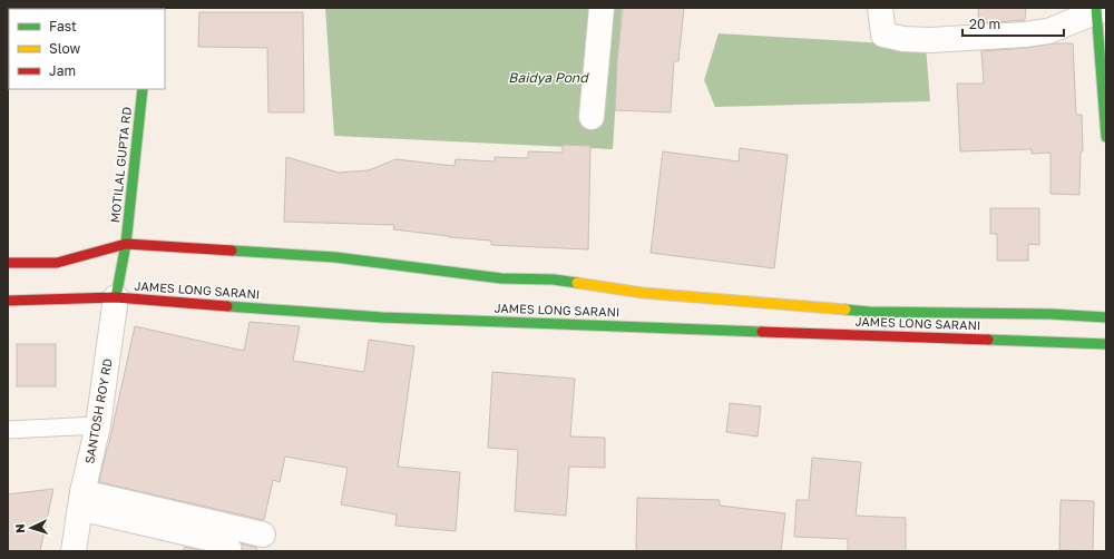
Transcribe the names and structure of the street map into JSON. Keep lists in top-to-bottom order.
{
  "streets": {
    "main road": ["MOTILAL GUPTA RD", "JAMES LONG SARANI"],
    "street": ["SANTOSH ROY RD"]
  },
  "crossings": [
    ["MOTILAL GUPTA RD", "JAMES LONG SARANI"],
    ["MOTILAL GUPTA RD", "SANTOSH ROY RD"],
    ["JAMES LONG SARANI", "SANTOSH ROY RD"]
  ],
  "water": ["Baidya Pond"],
  "legend": ["Fast", "Slow", "Jam"],
  "scale_bar": "20 m",
  "north": "left"
}
